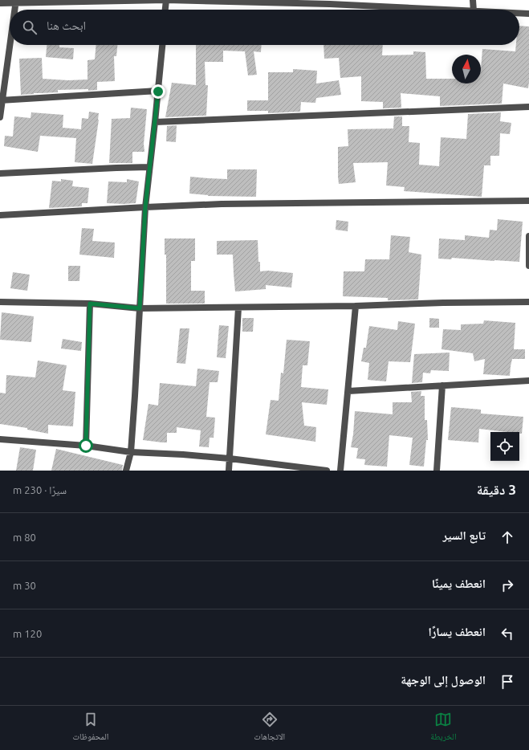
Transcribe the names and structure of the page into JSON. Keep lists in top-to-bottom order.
{
  "north": "top",
  "page": {
    "search": "ابحث هنا",
    "heading": ["3 دقيقة", "سيرًا · 230 m"],
    "list": [
      ["تابع السير", "80 m"],
      ["انعطف يمينًا", "30 m"],
      ["انعطف يسارًا", "120 m"],
      "الوصول إلى الوجهة"
    ],
    "nav": ["الخريطة", "الاتجاهات", "المحفوظات"]
  }
}
